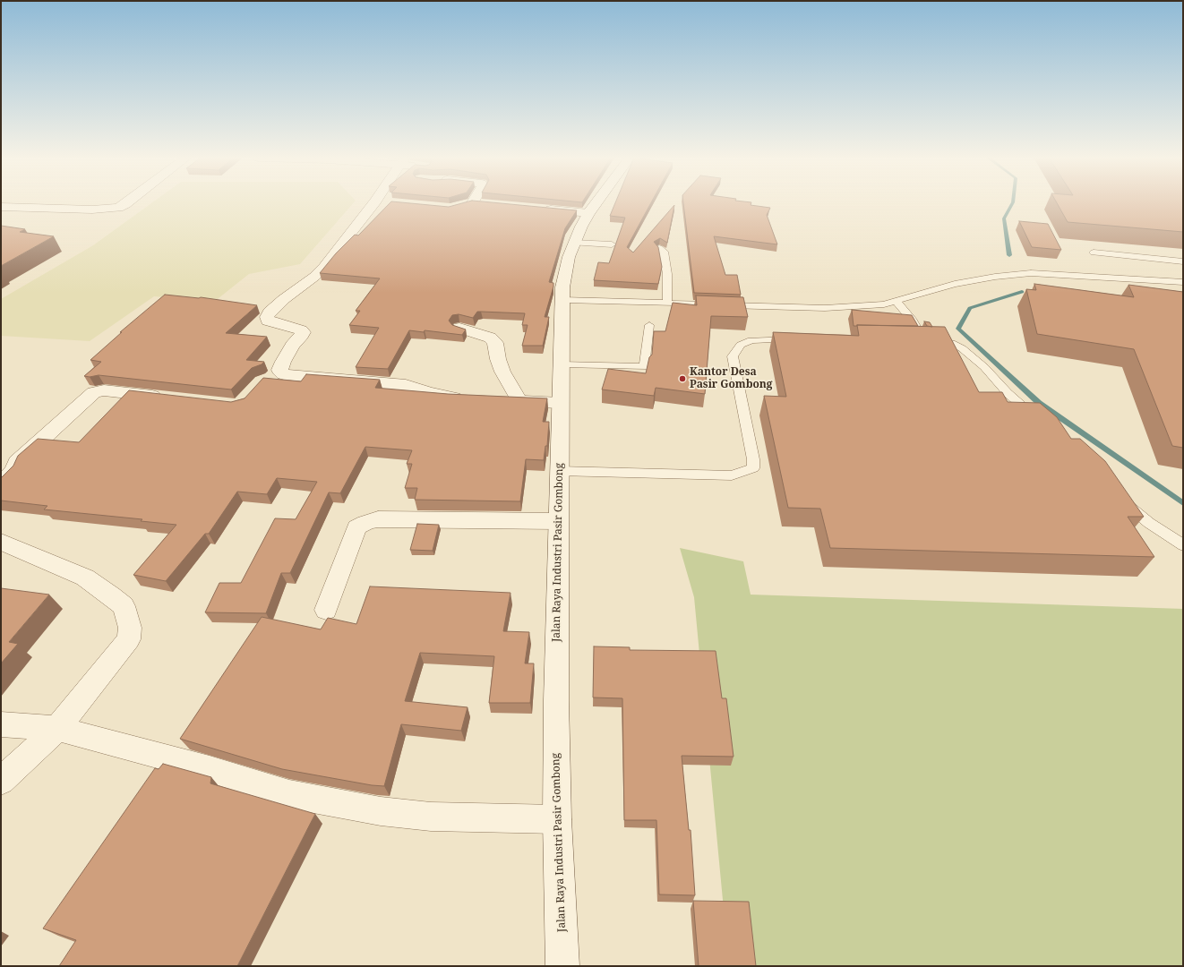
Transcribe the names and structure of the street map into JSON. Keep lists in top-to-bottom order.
{
  "streets": {
    "street": ["Jalan Raya Industri Pasir Gombong"]
  },
  "places": ["Kantor Desa Pasir Gombong"]
}
